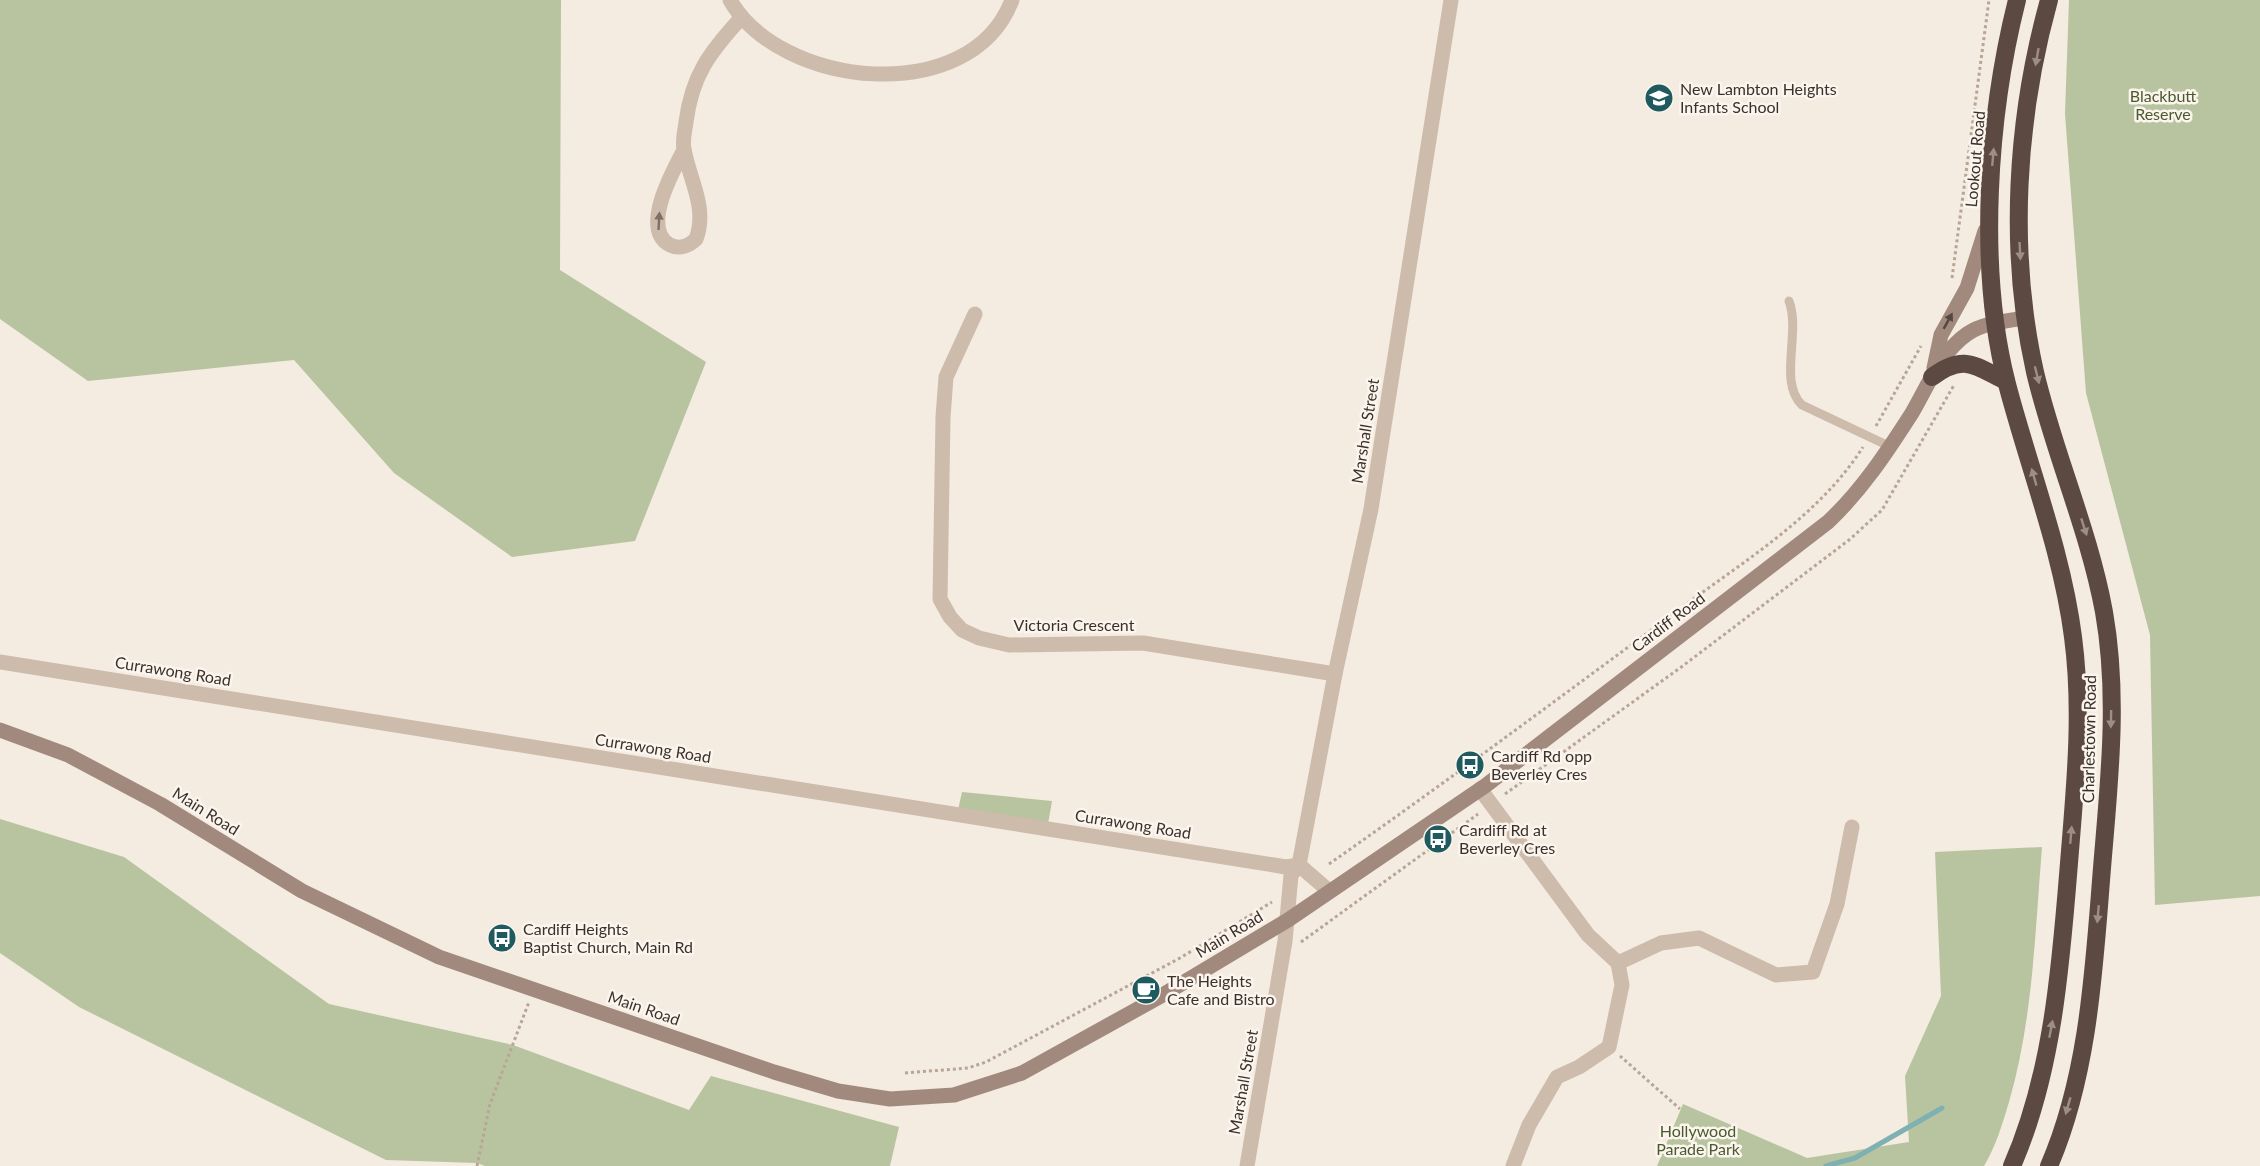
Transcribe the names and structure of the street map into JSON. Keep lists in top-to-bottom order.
{
  "streets": {
    "highway": ["Lookout Road", "Charlestown Road"],
    "main road": ["Cardiff Road", "Main Road"],
    "street": ["Marshall Street", "Victoria Crescent", "Currawong Road"]
  },
  "crossings": [
    ["Lookout Road", "Cardiff Road"],
    ["Lookout Road", "Charlestown Road"],
    ["Marshall Street", "Cardiff Road"],
    ["Marshall Street", "Victoria Crescent"],
    ["Marshall Street", "Currawong Road"],
    ["Marshall Street", "Main Road"],
    ["Cardiff Road", "Charlestown Road"],
    ["Cardiff Road", "Main Road"]
  ],
  "parks": ["Blackbutt Reserve", "Hollywood Parade Park"],
  "places": {
    "school or university": ["New Lambton Heights Infants School"],
    "bus stop": ["Cardiff Rd opp Beverley Cres", "Cardiff Rd at Beverley Cres", "Cardiff Heights Baptist Church, Main Rd"],
    "cafe": ["The Heights Cafe and Bistro"]
  }
}
